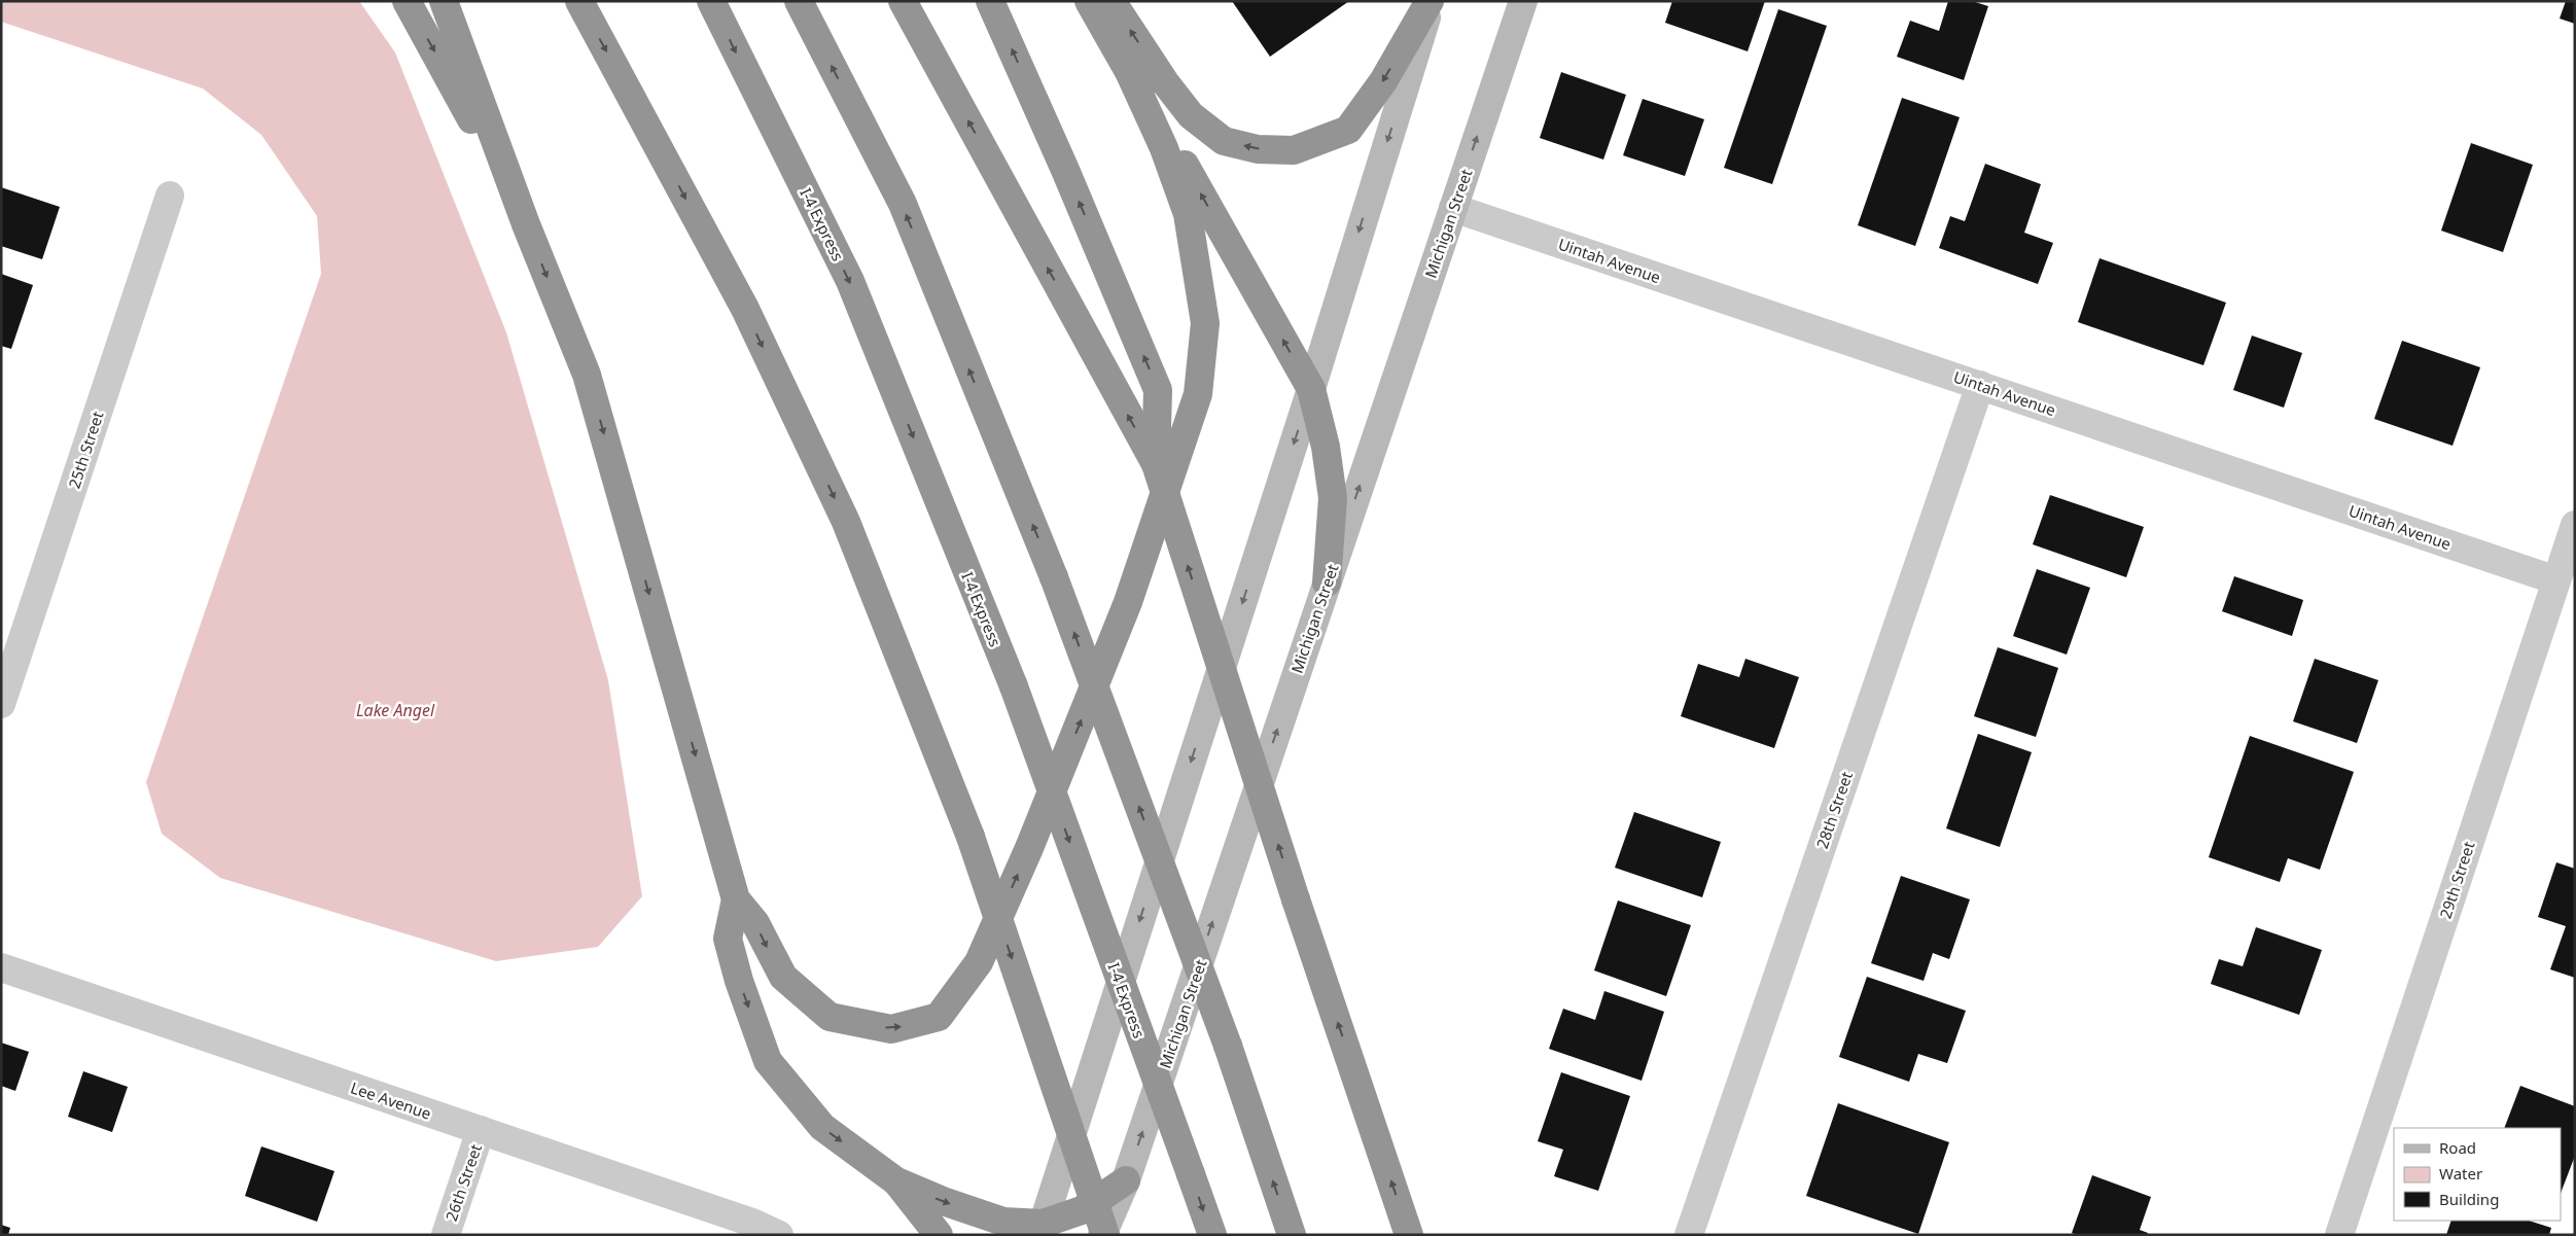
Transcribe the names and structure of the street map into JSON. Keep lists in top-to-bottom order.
{
  "streets": {
    "highway": ["I-4 Express"],
    "main road": ["Michigan Street"],
    "street": [
      "Uintah Avenue",
      "25th Street",
      "28th Street",
      "29th Street",
      "Lee Avenue",
      "26th Street"
    ]
  },
  "crossings": [
    ["Michigan Street", "Uintah Avenue"],
    ["Uintah Avenue", "28th Street"],
    ["Uintah Avenue", "29th Street"],
    ["Lee Avenue", "26th Street"]
  ],
  "water": ["Lake Angel"],
  "legend": ["Road", "Water", "Building"]
}
